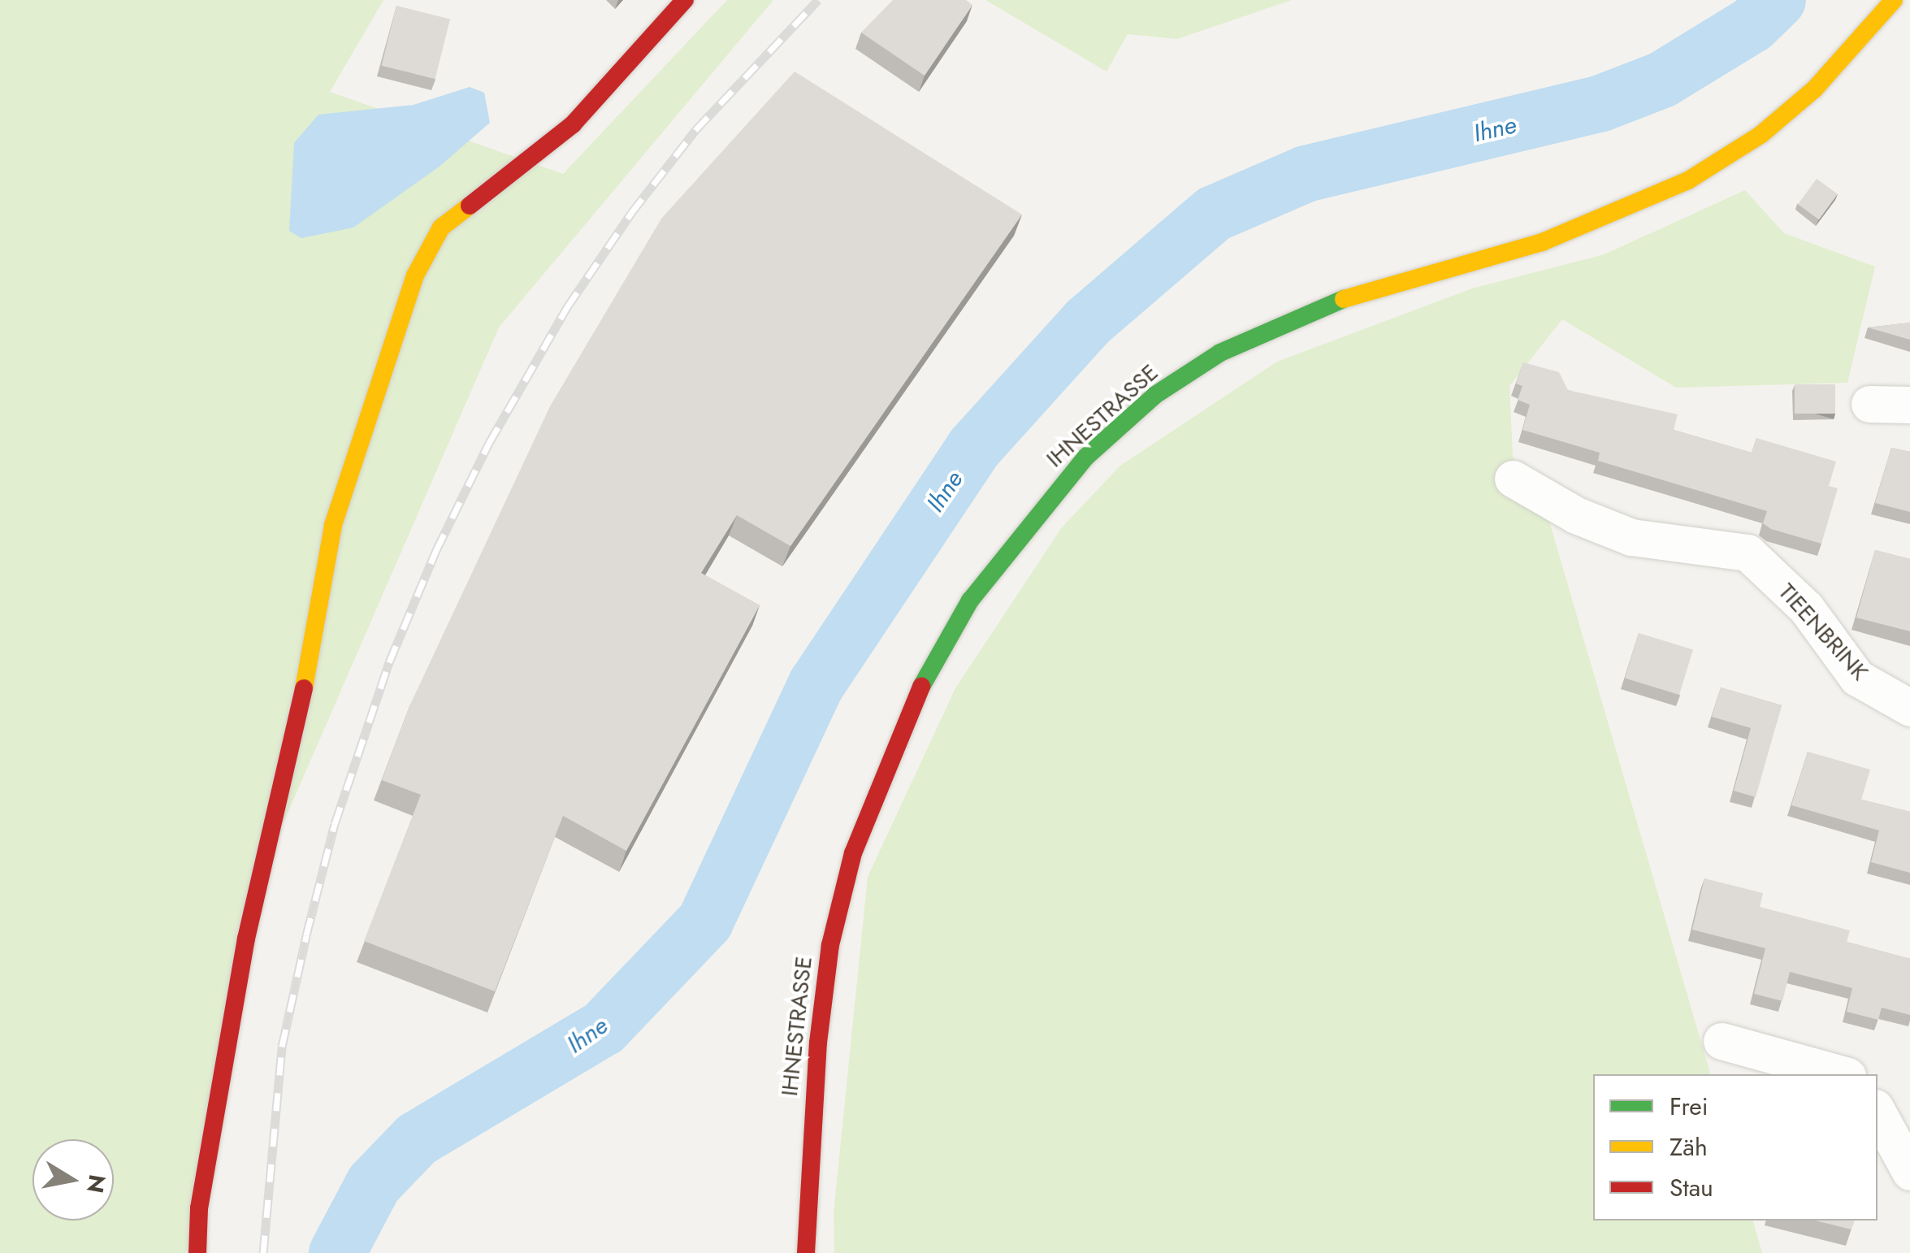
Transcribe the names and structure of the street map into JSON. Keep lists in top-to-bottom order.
{
  "streets": {
    "main road": ["IHNESTRASSE"],
    "street": ["TIEENBRINK"]
  },
  "water": ["Ihne"],
  "legend": ["Frei", "Zäh", "Stau"],
  "north": "right"
}
